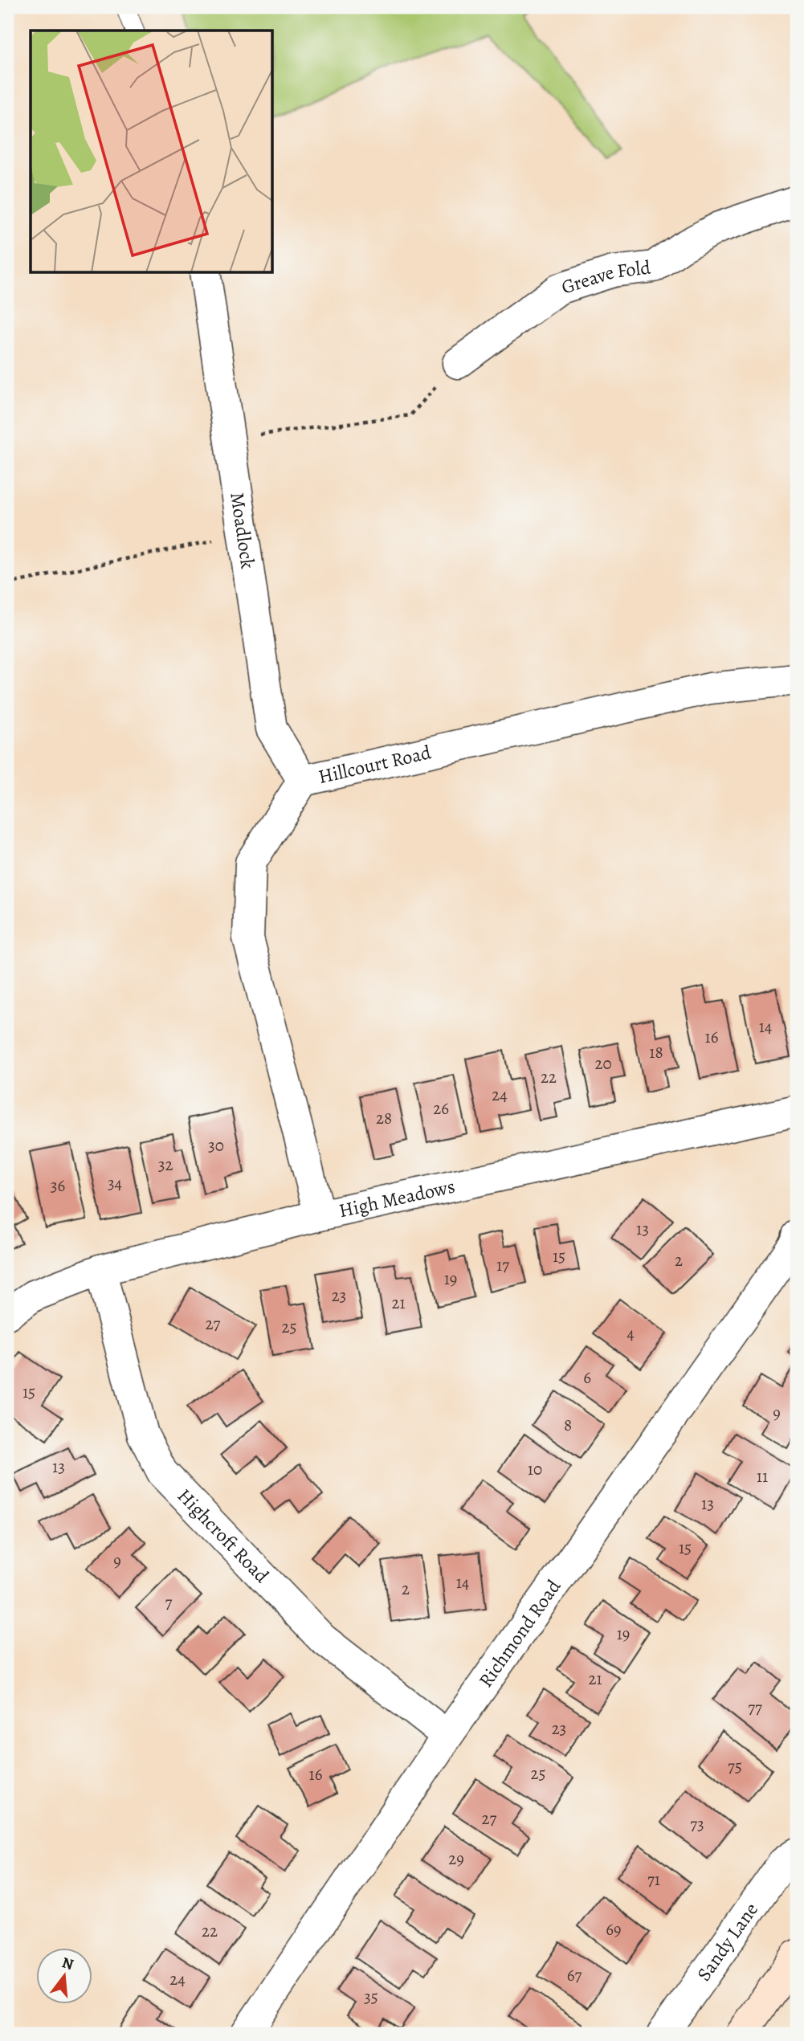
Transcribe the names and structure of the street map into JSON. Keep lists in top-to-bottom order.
{
  "streets": {
    "street": [
      "Greave Fold",
      "Moadlock",
      "Hillcourt Road",
      "High Meadows",
      "Highcroft Road",
      "Richmond Road",
      "Sandy Lane"
    ]
  },
  "crossings": [
    ["Moadlock", "Hillcourt Road"],
    ["Hillcourt Road", "High Meadows"],
    ["High Meadows", "Highcroft Road"],
    ["Highcroft Road", "Richmond Road"]
  ],
  "house_numbers": [
    "14",
    "16",
    "18",
    "20",
    "22",
    "24",
    "26",
    "28",
    "30",
    "32",
    "34",
    "36",
    "13",
    "15",
    "2",
    "17",
    "19",
    "23",
    "21",
    "27",
    "25",
    "4",
    "6",
    "15",
    "9",
    "8",
    "13",
    "10",
    "11",
    "13",
    "15",
    "9",
    "14",
    "2",
    "7",
    "19",
    "21",
    "77",
    "23",
    "75",
    "25",
    "16",
    "27",
    "73",
    "29",
    "71",
    "69",
    "22",
    "67",
    "24",
    "35"
  ],
  "north": "top"
}
